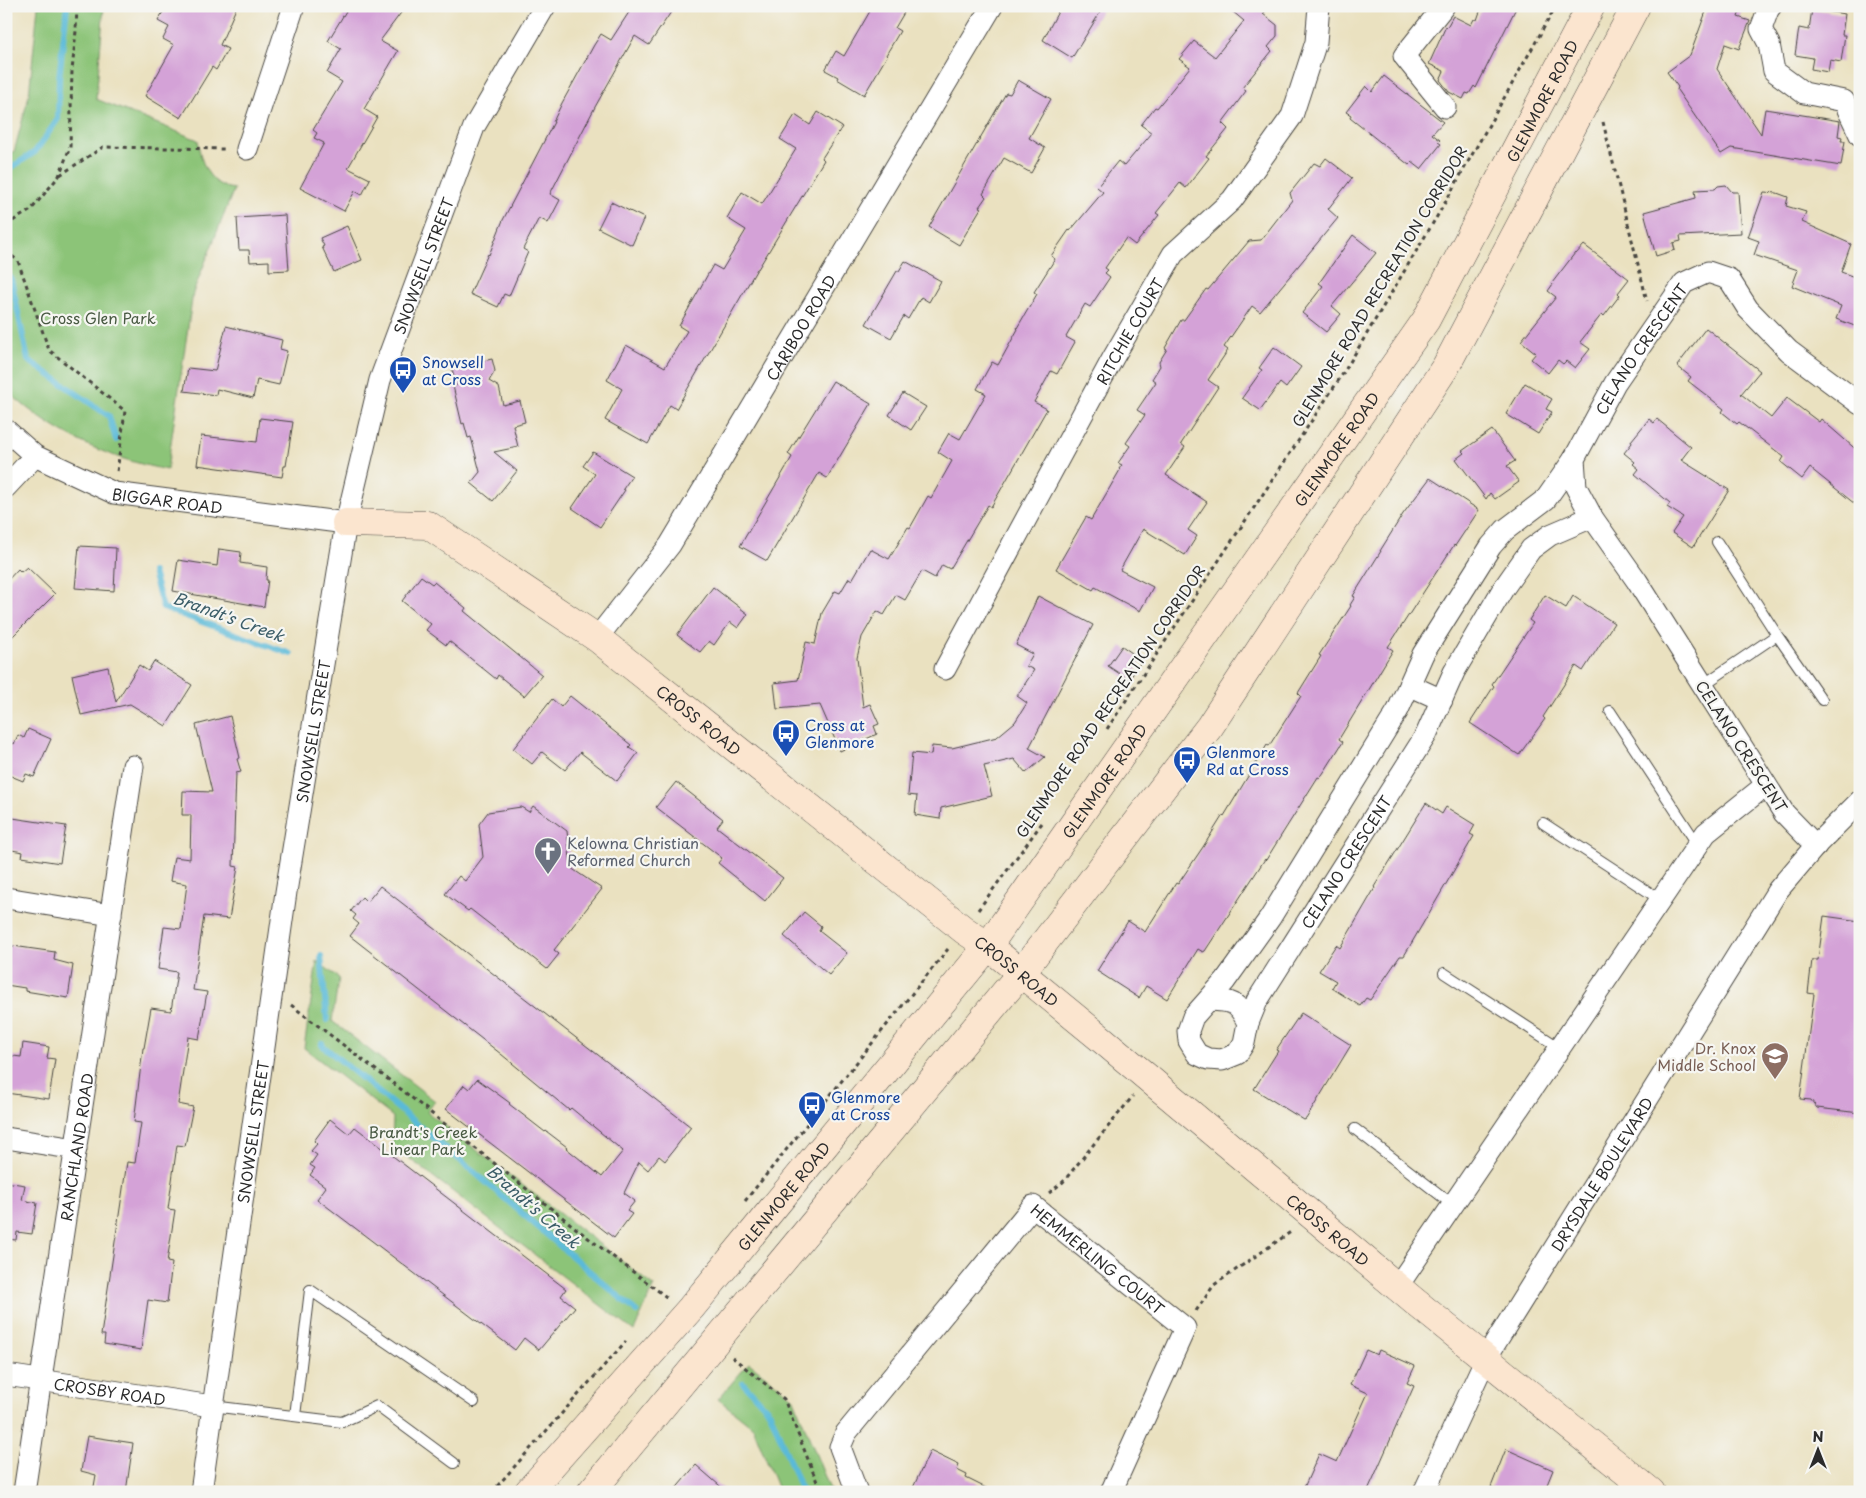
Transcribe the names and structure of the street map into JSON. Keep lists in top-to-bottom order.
{
  "streets": {
    "main road": ["GLENMORE ROAD", "CROSS ROAD"],
    "street": [
      "SNOWSELL STREET",
      "CARIBOO ROAD",
      "RITCHIE COURT",
      "CELANO CRESCENT",
      "BIGGAR ROAD",
      "RANCHLAND ROAD",
      "DRYSDALE BOULEVARD",
      "HEMMERLING COURT",
      "CROSBY ROAD"
    ],
    "path": ["GLENMORE ROAD RECREATION CORRIDOR"]
  },
  "crossings": [
    ["GLENMORE ROAD", "CROSS ROAD"],
    ["SNOWSELL STREET", "BIGGAR ROAD"],
    ["SNOWSELL STREET", "CROSS ROAD"],
    ["SNOWSELL STREET", "CROSBY ROAD"],
    ["GLENMORE ROAD RECREATION CORRIDOR", "CROSS ROAD"],
    ["CARIBOO ROAD", "CROSS ROAD"],
    ["CELANO CRESCENT", "DRYSDALE BOULEVARD"],
    ["BIGGAR ROAD", "CROSS ROAD"],
    ["CROSS ROAD", "DRYSDALE BOULEVARD"],
    ["RANCHLAND ROAD", "CROSBY ROAD"]
  ],
  "water": ["Brandt's Creek"],
  "parks": ["Cross Glen Park", "Brandt's Creek Linear Park"],
  "places": {
    "bus stop": [
      "Snowsell at Cross",
      "Cross at Glenmore",
      "Glenmore Rd at Cross",
      "Glenmore at Cross"
    ],
    "church": ["Kelowna Christian Reformed Church"],
    "school or university": ["Dr. Knox Middle School"]
  },
  "north": "top"
}
